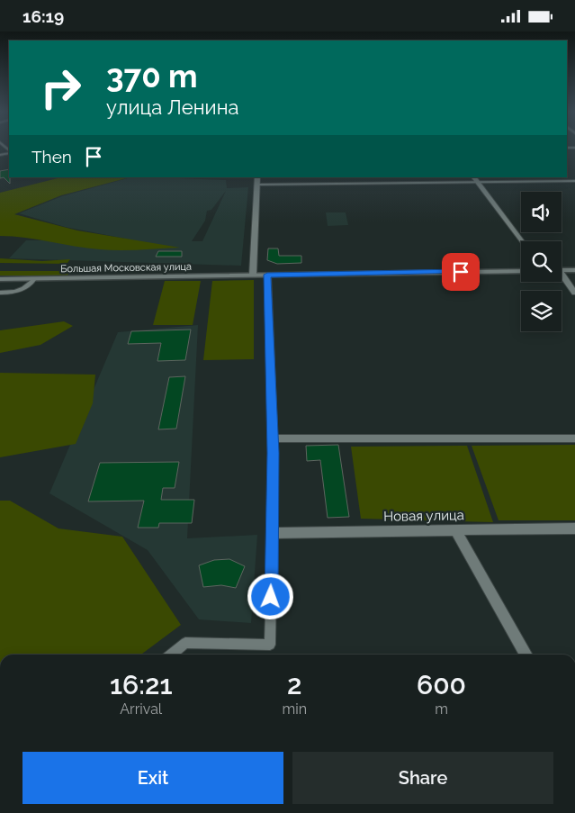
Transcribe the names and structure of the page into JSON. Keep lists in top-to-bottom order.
{
  "streets": {
    "main road": ["Большая Московская улица"],
    "street": ["Новая улица"]
  },
  "page": {
    "status": "16:19",
    "turn": ["370 m", "улица Ленина"],
    "then": "Then",
    "eta": [
      "16:21",
      "Arrival",
      "2",
      "min",
      "600",
      "m"
    ],
    "buttons": ["Exit", "Share"]
  }
}
